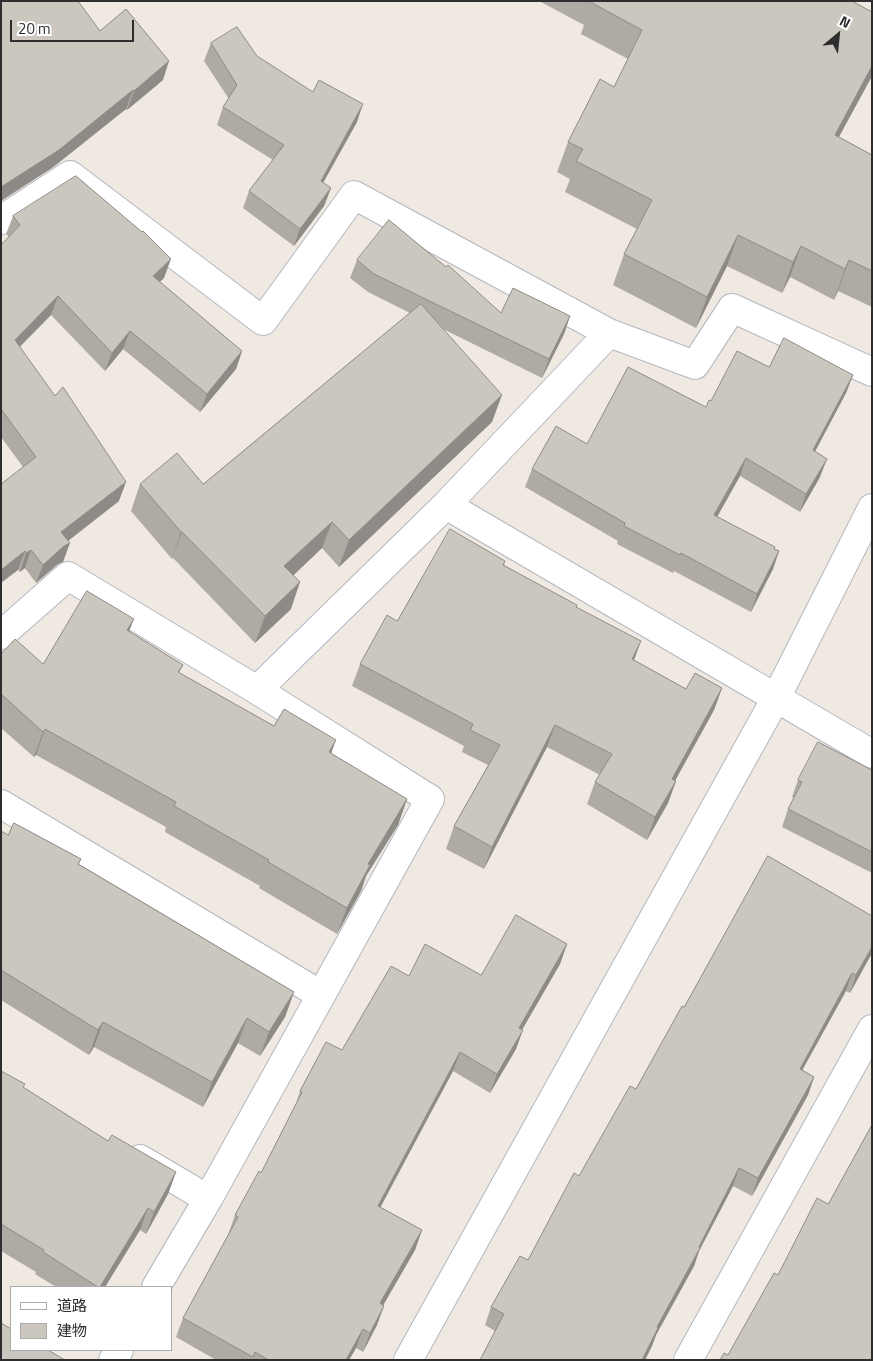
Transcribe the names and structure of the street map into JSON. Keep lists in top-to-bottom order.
{
  "legend": ["道路", "建物"],
  "scale_bar": "20 m",
  "north": "top right"
}
